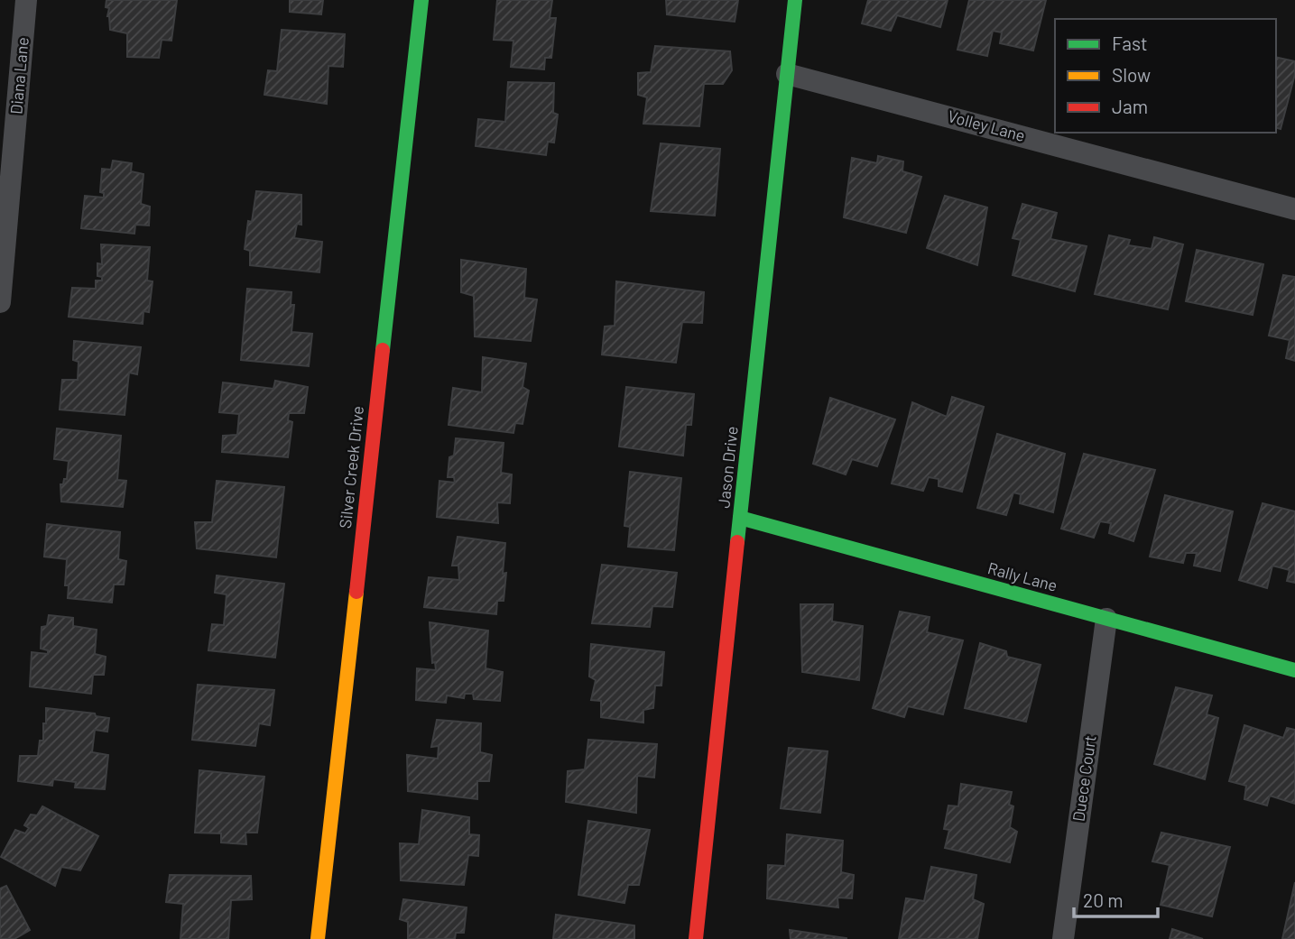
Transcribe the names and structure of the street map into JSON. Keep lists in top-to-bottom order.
{
  "streets": {
    "street": [
      "Diana Lane",
      "Volley Lane",
      "Silver Creek Drive",
      "Jason Drive",
      "Rally Lane",
      "Duece Court"
    ]
  },
  "crossings": [
    ["Volley Lane", "Jason Drive"],
    ["Jason Drive", "Rally Lane"],
    ["Rally Lane", "Duece Court"]
  ],
  "legend": ["Fast", "Slow", "Jam"],
  "scale_bar": "20 m"
}
